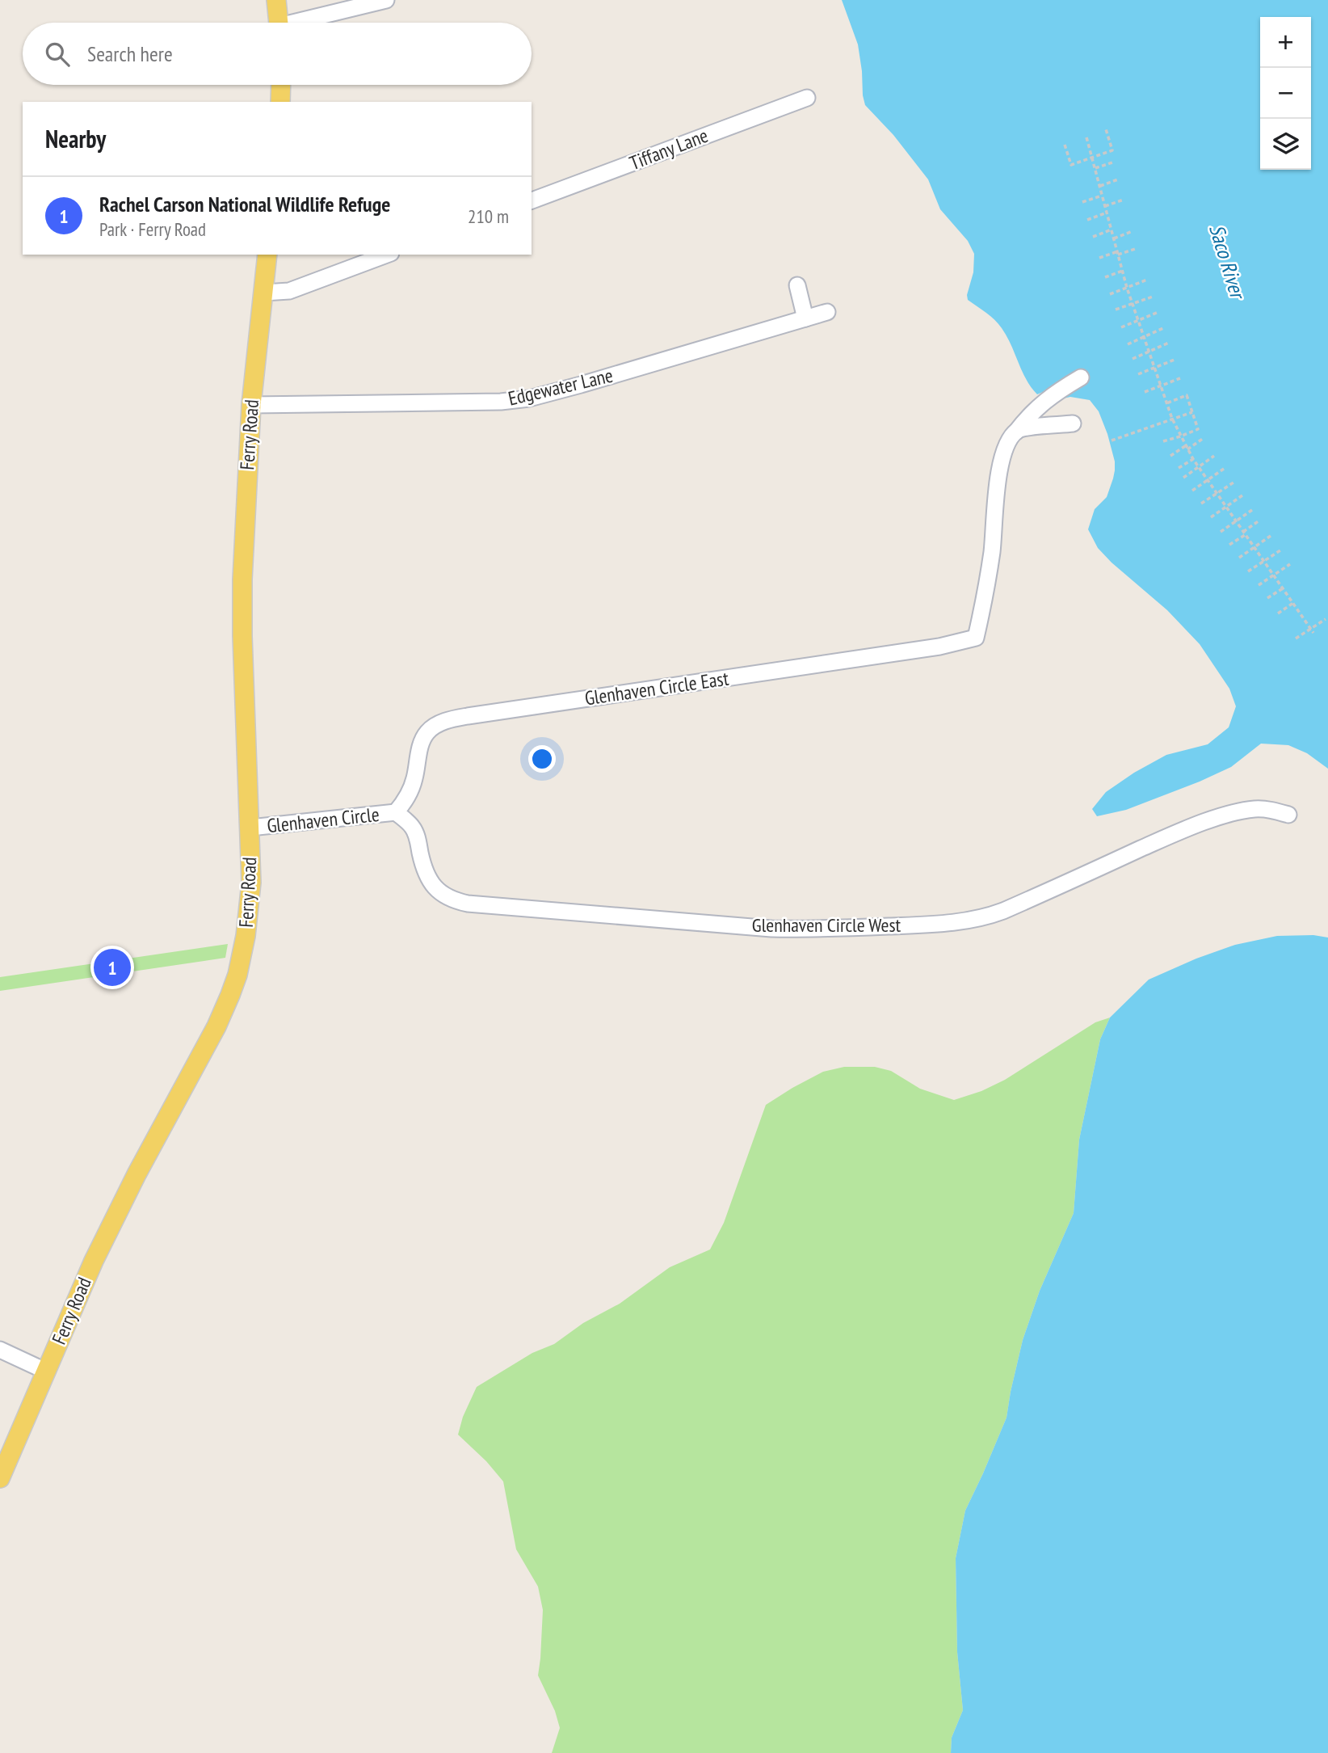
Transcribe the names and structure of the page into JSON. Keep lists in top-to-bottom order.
{
  "streets": {
    "main road": ["Ferry Road"],
    "street": [
      "Tiffany Lane",
      "Edgewater Lane",
      "Glenhaven Circle East",
      "Glenhaven Circle",
      "Glenhaven Circle West"
    ]
  },
  "crossings": [
    ["Edgewater Lane", "Ferry Road"],
    ["Ferry Road", "Glenhaven Circle"],
    ["Glenhaven Circle East", "Glenhaven Circle"],
    ["Glenhaven Circle East", "Glenhaven Circle West"],
    ["Glenhaven Circle", "Glenhaven Circle West"]
  ],
  "water": ["Saco River"],
  "page": {
    "map_buttons": ["+", "−"],
    "search": "Search here",
    "heading": "Nearby",
    "list": [
      {
        "mark": "1",
        "name": "Rachel Carson National Wildlife Refuge",
        "note": "Park · Ferry Road",
        "value": "210 m"
      }
    ],
    "pins": "1"
  }
}
